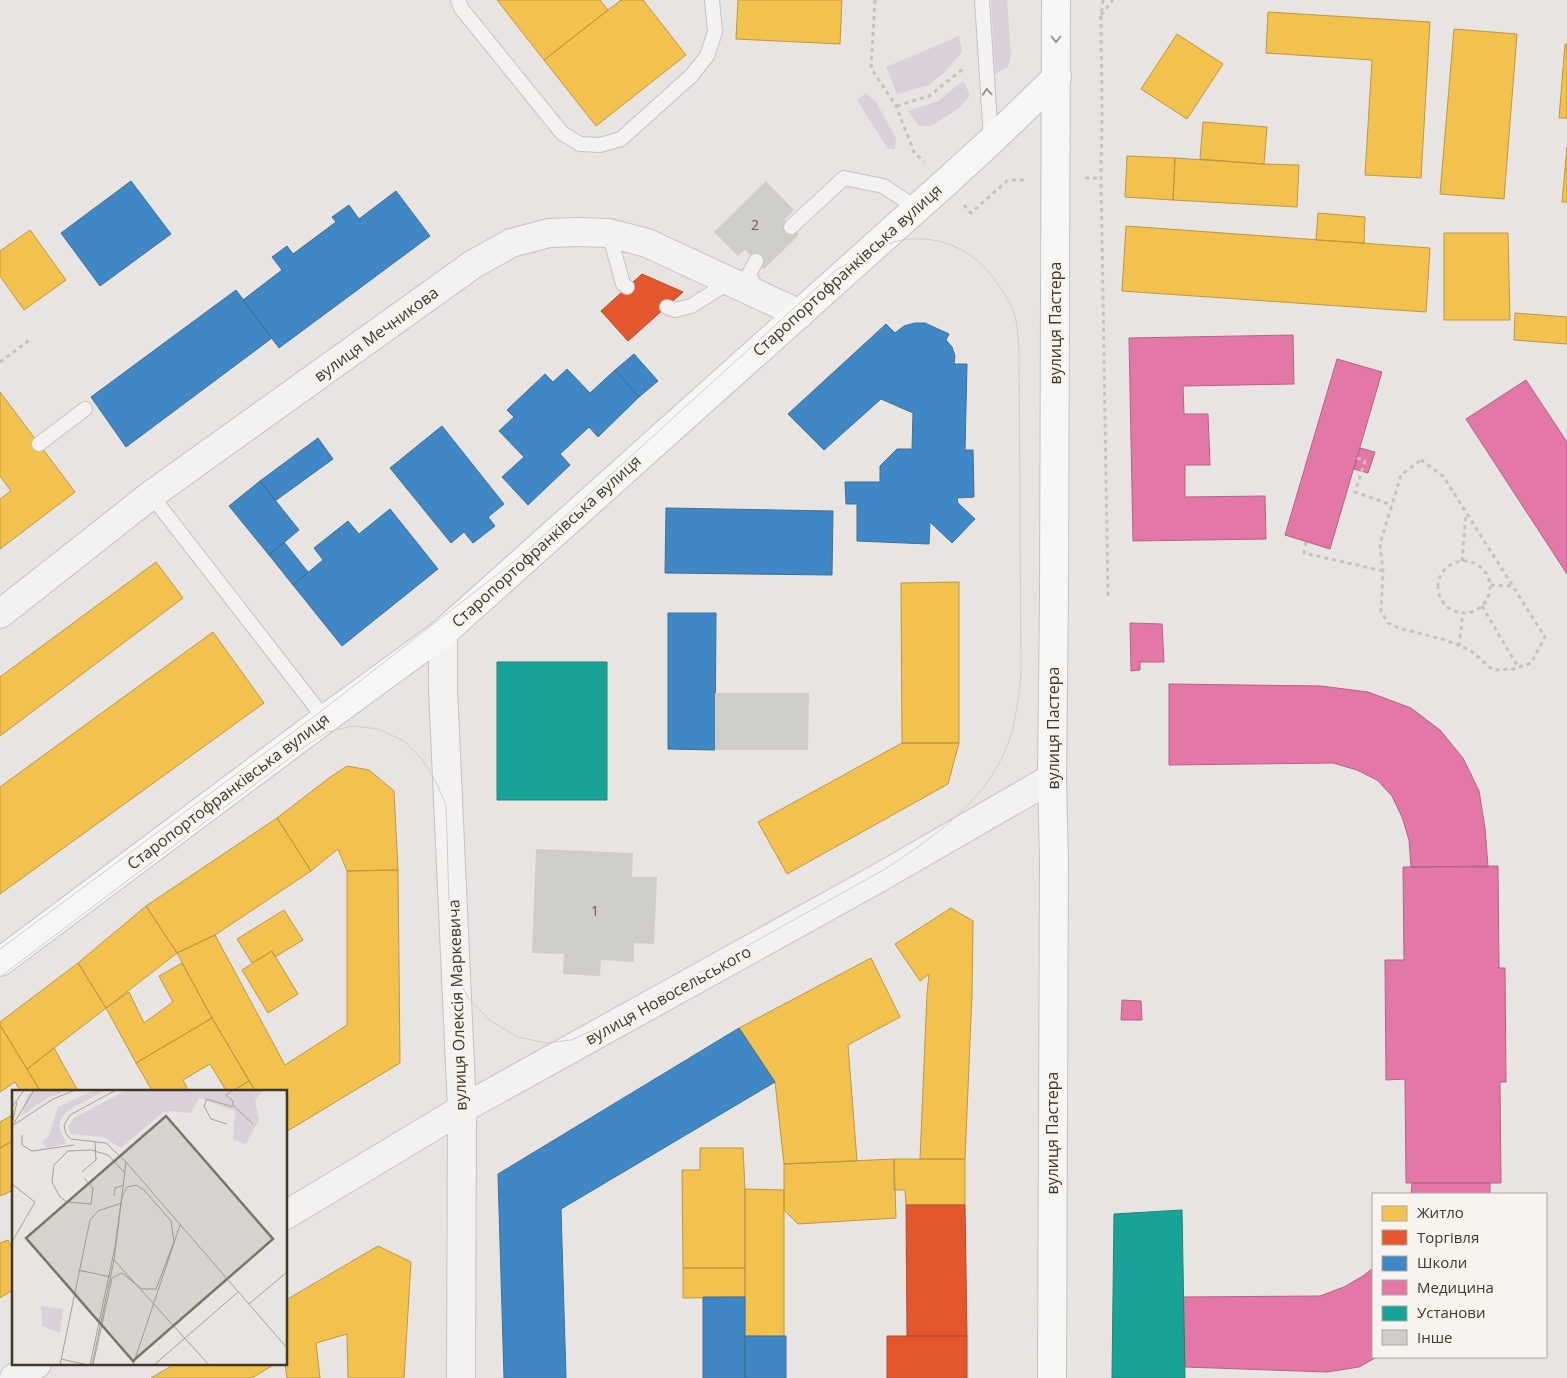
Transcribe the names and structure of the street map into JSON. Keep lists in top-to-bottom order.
{
  "streets": {
    "main road": ["Старопортофранківська вулиця", "вулиця Пастера"],
    "street": ["вулиця Мечникова", "вулиця Новосельського", "вулиця Олексія Маркевича"]
  },
  "crossings": [
    ["Старопортофранківська вулиця", "вулиця Пастера"],
    ["Старопортофранківська вулиця", "вулиця Мечникова"],
    ["Старопортофранківська вулиця", "вулиця Олексія Маркевича"],
    ["вулиця Пастера", "вулиця Новосельського"],
    ["вулиця Новосельського", "вулиця Олексія Маркевича"]
  ],
  "house_numbers": ["2", "1"],
  "legend": [
    "Житло",
    "Торгівля",
    "Школи",
    "Медицина",
    "Установи",
    "Інше"
  ]
}
